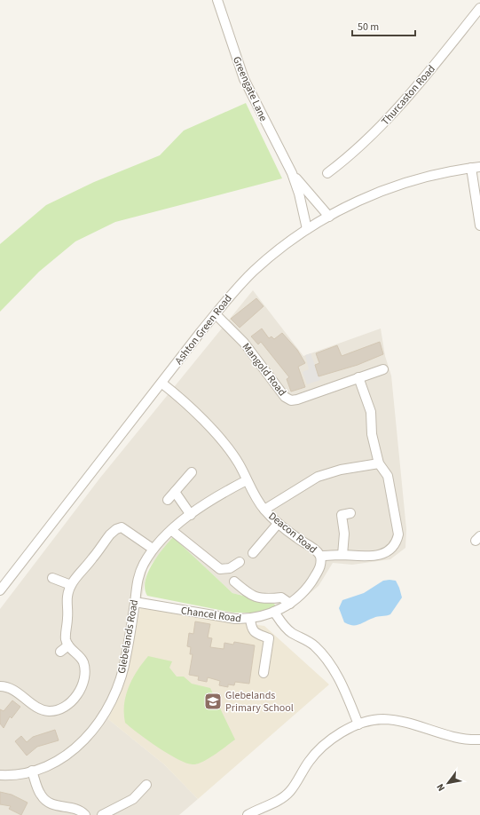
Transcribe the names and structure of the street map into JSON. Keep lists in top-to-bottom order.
{
  "streets": {
    "street": [
      "Greengate Lane",
      "Thurcaston Road",
      "Ashton Green Road",
      "Mangold Road",
      "Deacon Road",
      "Chancel Road",
      "Glebelands Road"
    ]
  },
  "crossings": [
    ["Greengate Lane", "Ashton Green Road"],
    ["Ashton Green Road", "Mangold Road"],
    ["Ashton Green Road", "Deacon Road"],
    ["Mangold Road", "Deacon Road"],
    ["Deacon Road", "Chancel Road"],
    ["Deacon Road", "Glebelands Road"],
    ["Chancel Road", "Glebelands Road"]
  ],
  "places": {
    "school or university": ["Glebelands Primary School"]
  },
  "scale_bar": "50 m",
  "north": "bottom left"
}
